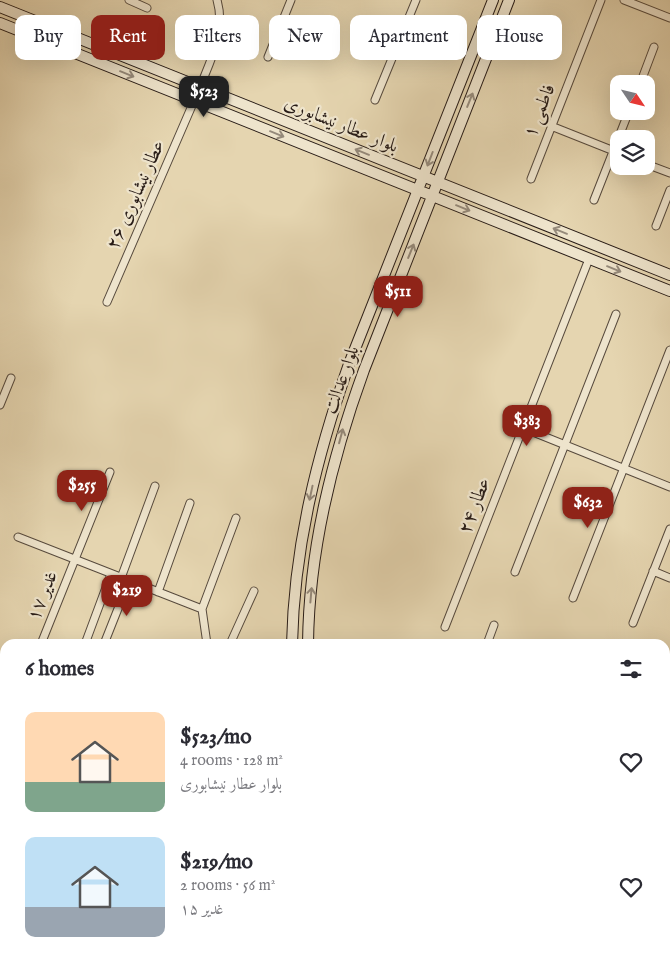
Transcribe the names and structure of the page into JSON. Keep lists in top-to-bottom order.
{
  "streets": {
    "street": [
      "فاطمی ۱",
      "بلوار عطار نیشابوری",
      "عطار نیشابوری ۲۶",
      "بلوار عدالت",
      "عطار ۲۴",
      "غدیر ۱۷"
    ]
  },
  "crossings": [
    ["بلوار عطار نیشابوری", "عطار نیشابوری ۲۶"],
    ["بلوار عطار نیشابوری", "بلوار عدالت"],
    ["بلوار عطار نیشابوری", "عطار ۲۴"]
  ],
  "north": "bottom right",
  "page": {
    "chip": [
      "Buy",
      "Rent",
      "Filters",
      "New",
      "Apartment",
      "House"
    ],
    "price": [
      "$523",
      "$511",
      "$383",
      "$255",
      "$632",
      "$219"
    ],
    "heading": "6 homes",
    "list": [
      {
        "name": "$523/mo",
        "note": "4 rooms · 128 m² · بلوار عطار نیشابوری"
      },
      {
        "name": "$219/mo",
        "note": "2 rooms · 56 m² · غدیر ۱۵"
      }
    ]
  }
}
